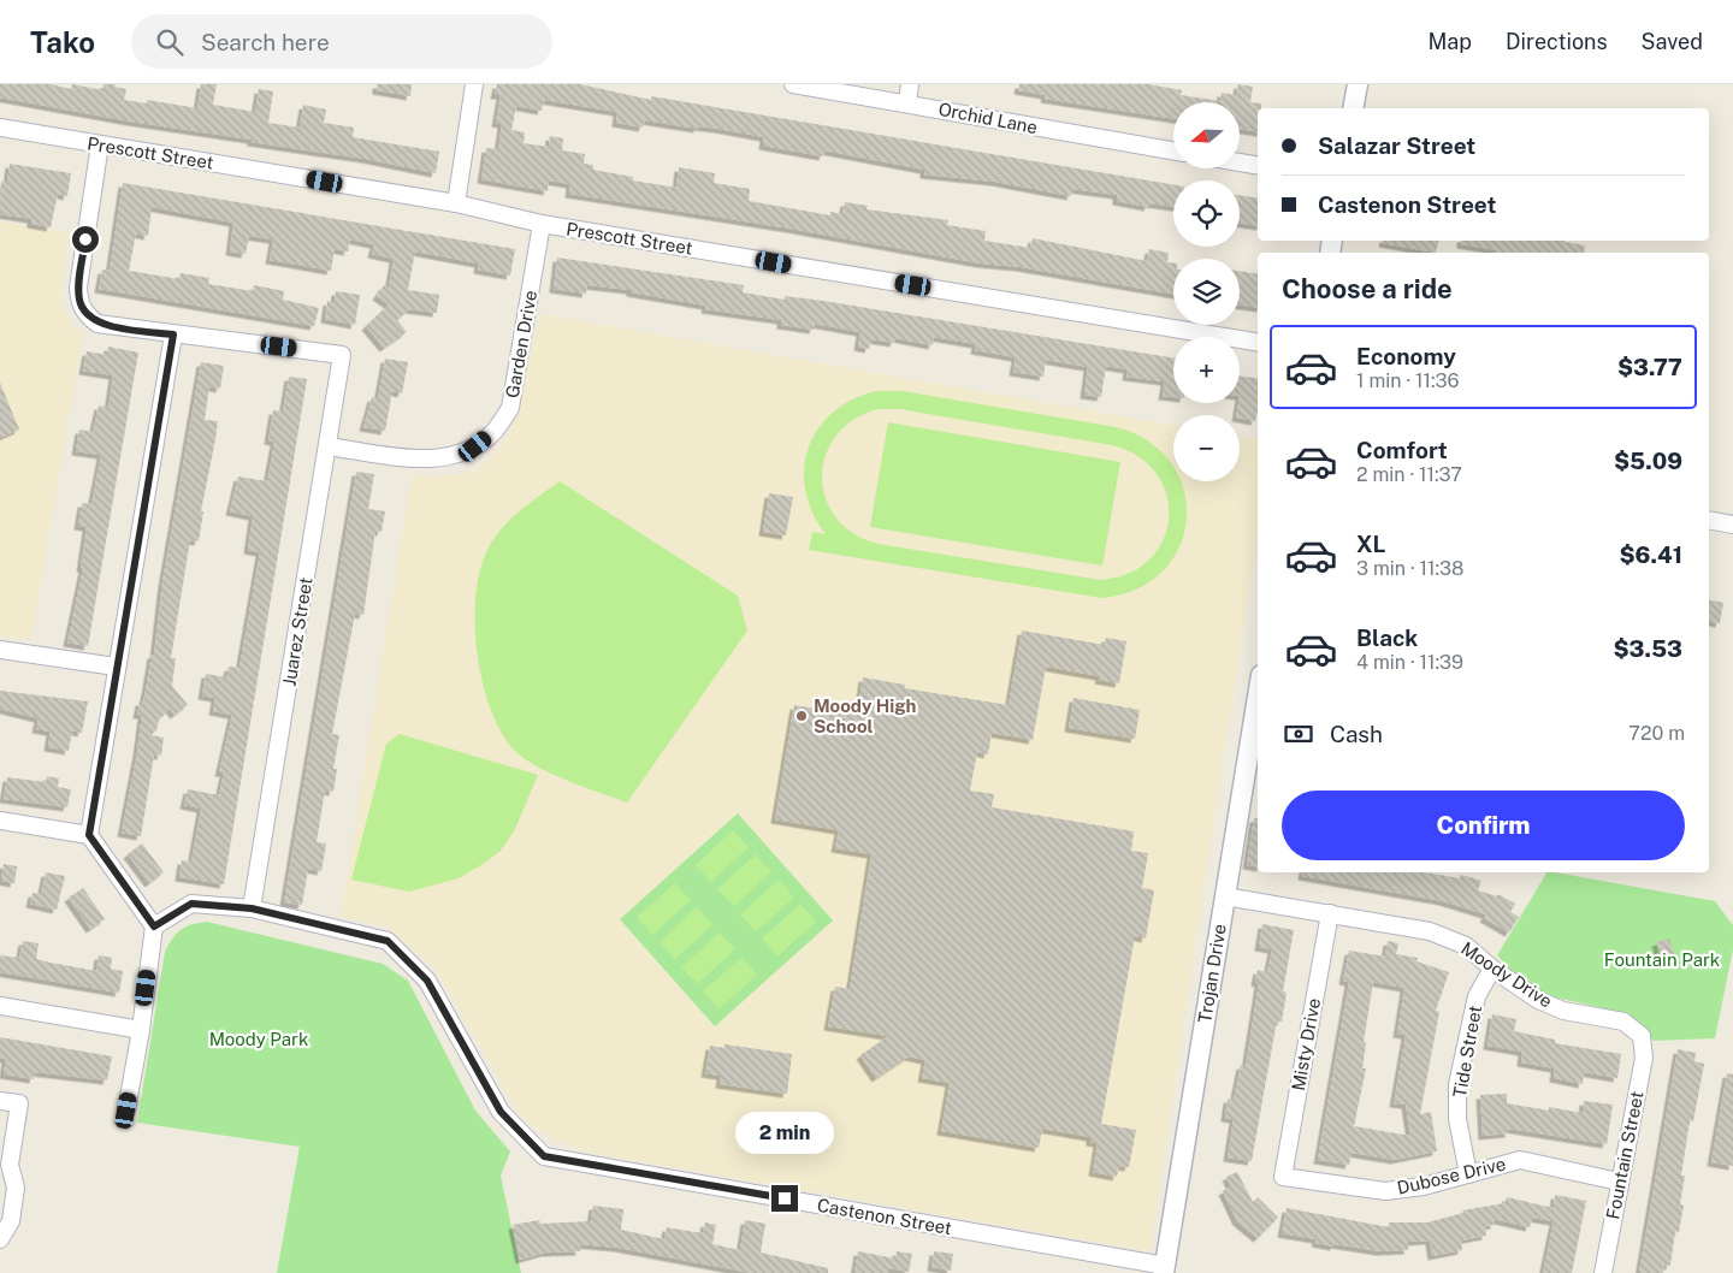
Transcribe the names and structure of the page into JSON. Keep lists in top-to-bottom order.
{
  "streets": {
    "street": [
      "Orchid Lane",
      "Prescott Street",
      "Garden Drive",
      "Juarez Street",
      "Trojan Drive",
      "Moody Drive",
      "Misty Drive",
      "Tide Street",
      "Fountain Street",
      "Dubose Drive",
      "Castenon Street"
    ]
  },
  "crossings": [
    ["Prescott Street", "Garden Drive"],
    ["Garden Drive", "Juarez Street"],
    ["Juarez Street", "Castenon Street"],
    ["Trojan Drive", "Moody Drive"],
    ["Trojan Drive", "Castenon Street"],
    ["Moody Drive", "Misty Drive"],
    ["Moody Drive", "Tide Street"],
    ["Moody Drive", "Fountain Street"],
    ["Misty Drive", "Dubose Drive"],
    ["Tide Street", "Dubose Drive"],
    ["Fountain Street", "Dubose Drive"]
  ],
  "parks": ["Fountain Park", "Moody Park"],
  "places": ["Moody High School"],
  "north": "left",
  "page": {
    "header": "Tako",
    "search": "Search here",
    "nav": ["Map", "Directions", "Saved"],
    "map_buttons": ["+", "−"],
    "banner": ["Salazar Street", "Castenon Street"],
    "heading": "Choose a ride",
    "list": [
      {
        "name": "Economy",
        "note": "1 min · 11:36",
        "value": "$3.77"
      },
      {
        "name": "Comfort",
        "note": "2 min · 11:37",
        "value": "$5.09"
      },
      {
        "name": "XL",
        "note": "3 min · 11:38",
        "value": "$6.41"
      },
      {
        "name": "Black",
        "note": "4 min · 11:39",
        "value": "$3.53"
      }
    ],
    "pay": ["Cash", "720 m"],
    "buttons": "Confirm",
    "bubble": "2 min"
  }
}
